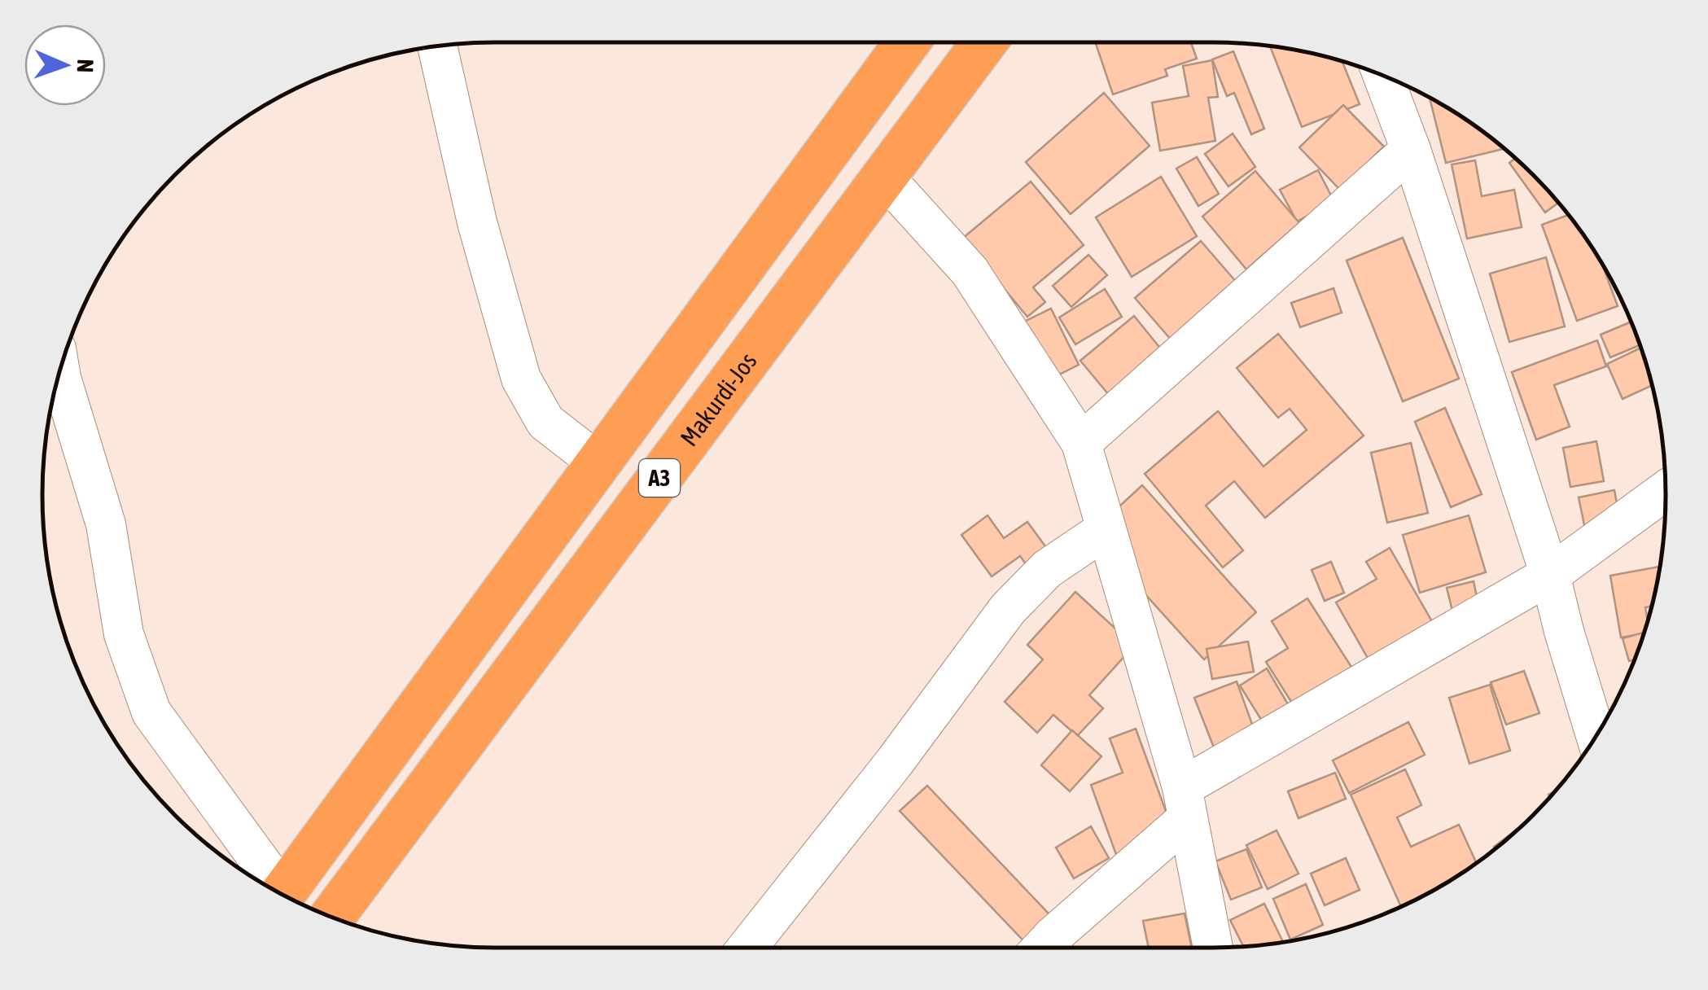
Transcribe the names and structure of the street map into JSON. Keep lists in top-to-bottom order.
{
  "streets": {
    "highway": ["Makurdi-Jos", "A3"]
  },
  "north": "right"
}
